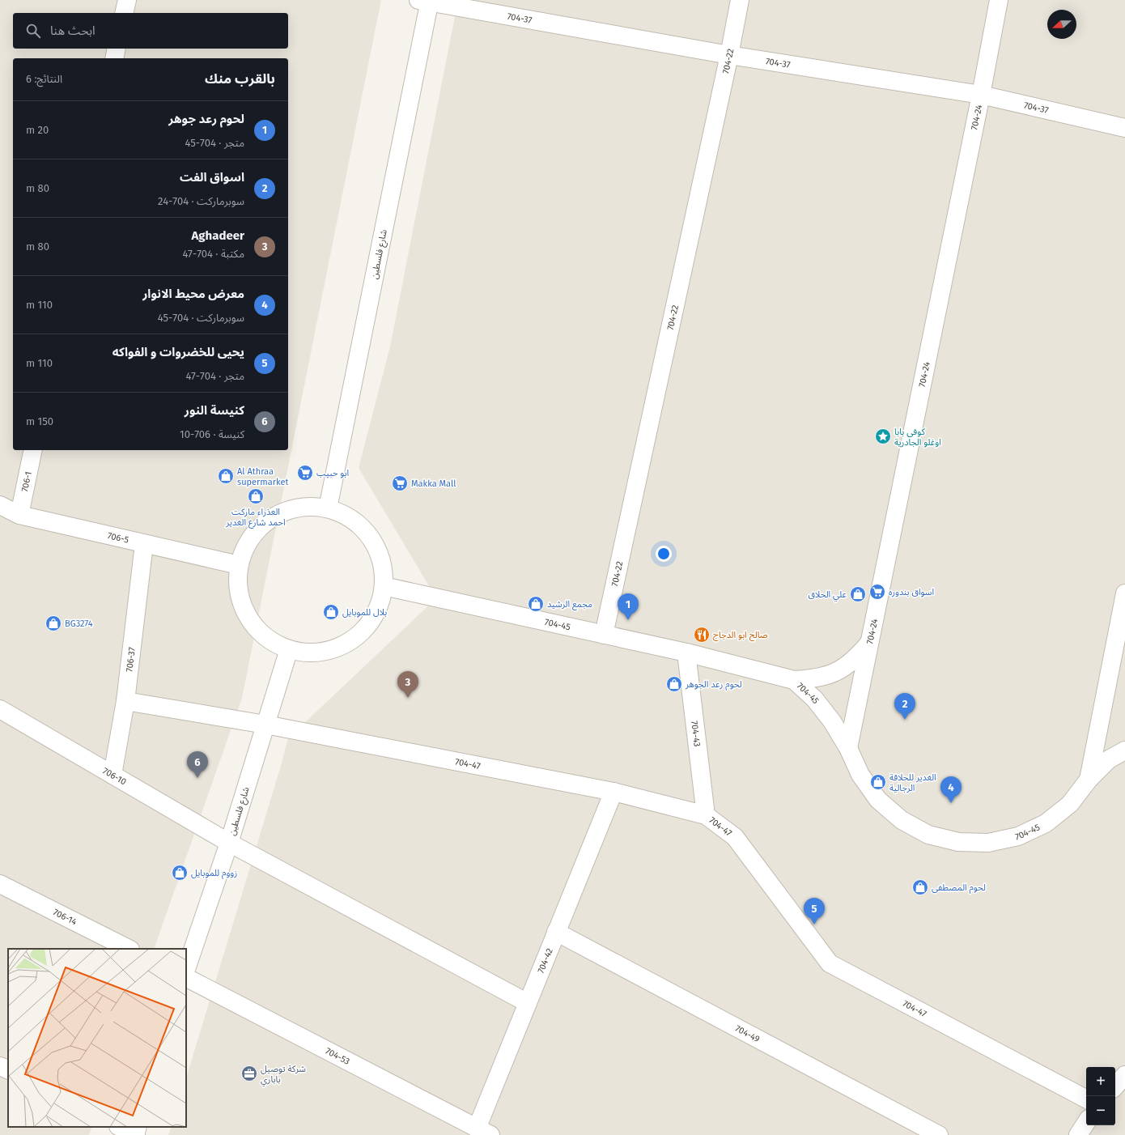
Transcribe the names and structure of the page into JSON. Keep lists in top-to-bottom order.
{
  "streets": {
    "street": [
      "704-37",
      "704-22",
      "704-24",
      "شارع فلسطين",
      "706-1",
      "706-5",
      "704-45",
      "706-37",
      "704-43",
      "704-47",
      "706-10",
      "706-14",
      "704-42",
      "704-49",
      "704-53"
    ]
  },
  "crossings": [
    ["704-37", "704-22"],
    ["704-37", "704-24"],
    ["704-37", "شارع فلسطين"],
    ["704-22", "704-45"],
    ["704-24", "704-45"],
    ["شارع فلسطين", "704-47"],
    ["شارع فلسطين", "706-10"],
    ["706-1", "706-5"],
    ["706-5", "706-37"],
    ["704-45", "704-43"],
    ["706-37", "704-47"],
    ["706-37", "706-10"],
    ["704-43", "704-47"],
    ["704-47", "704-42"],
    ["706-10", "704-42"],
    ["704-42", "704-49"],
    ["704-42", "704-53"]
  ],
  "places": {
    "place": ["كوفي بابا اوغلو الجادرية"],
    "supermarket": ["ابو حبيب", "Makka Mall", "اسواق بندوره"],
    "shop": [
      "Al Athraa supermarket",
      "العذراء ماركت احمد شارع الغدير",
      "علي الحلاق",
      "مجمع الرشيد",
      "بلال للموبايل",
      "BG3274",
      "لحوم رعد الجوهر",
      "الغدير للحلاقة الرجالية",
      "زووم للموبايل",
      "لحوم المصطفى"
    ],
    "restaurant": ["صالح ابو الدجاج"],
    "office": ["شركة توصيل باباري"]
  },
  "north": "left",
  "page": {
    "search": "ابحث هنا",
    "heading": ["بالقرب منك", "النتائج: 6"],
    "list": [
      {
        "mark": "1",
        "name": "لحوم رعد جوهر",
        "note": "متجر · 704-45",
        "value": "20 m"
      },
      {
        "mark": "2",
        "name": "اسواق الفت",
        "note": "سوبرماركت · 704-24",
        "value": "80 m"
      },
      {
        "mark": "3",
        "name": "Aghadeer",
        "note": "مكتبة · 704-47",
        "value": "80 m"
      },
      {
        "mark": "4",
        "name": "معرض محيط الانوار",
        "note": "سوبرماركت · 704-45",
        "value": "110 m"
      },
      {
        "mark": "5",
        "name": "يحيى للخضروات و الفواكه",
        "note": "متجر · 704-47",
        "value": "110 m"
      },
      {
        "mark": "6",
        "name": "كنيسة النور",
        "note": "كنيسة · 706-10",
        "value": "150 m"
      }
    ],
    "pins": [
      "1",
      "3",
      "2",
      "6",
      "4",
      "5"
    ],
    "map_buttons": ["+", "−"]
  }
}
